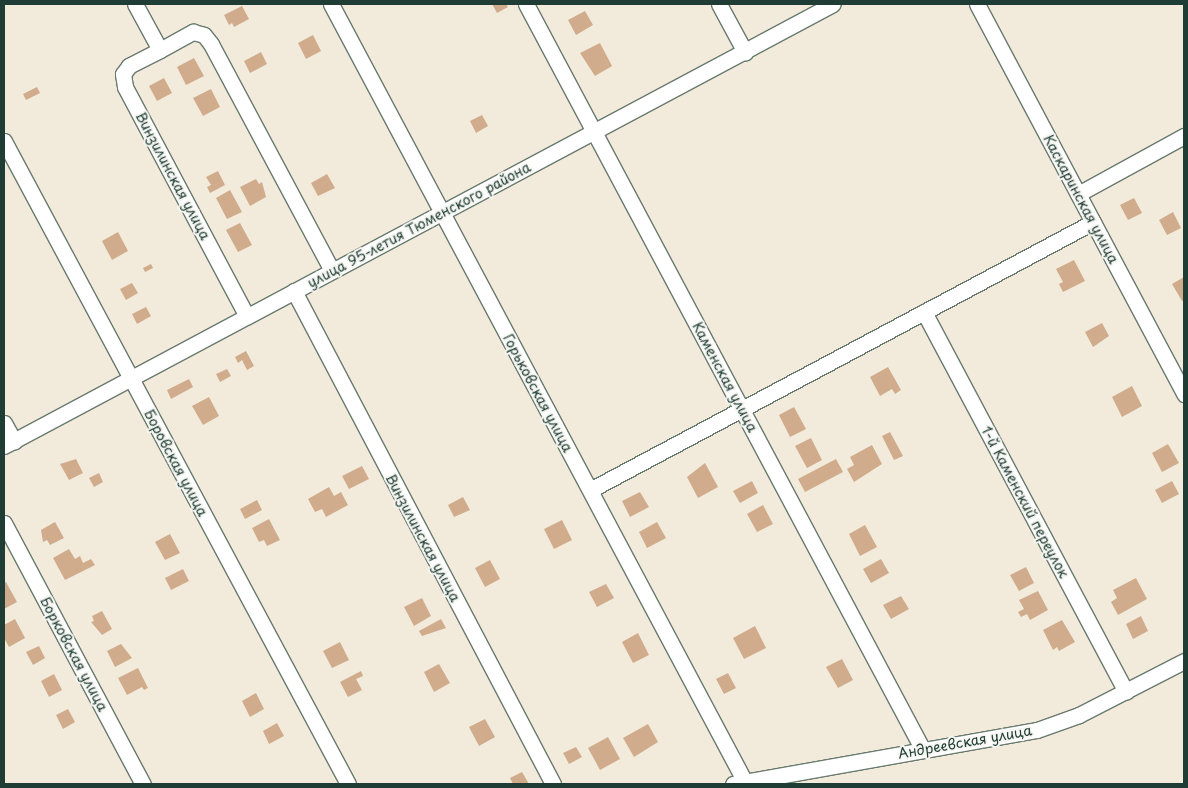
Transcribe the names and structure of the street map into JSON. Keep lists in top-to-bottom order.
{
  "streets": {
    "street": [
      "Винзилинская улица",
      "Каскаринская улица",
      "улица 95-летия Тюменского района",
      "Каменская улица",
      "Горьковская улица",
      "Боровская улица",
      "1-й Каменский переулок",
      "Борковская улица",
      "Андреевская улица"
    ]
  },
  "crossings": [
    ["Винзилинская улица", "улица 95-летия Тюменского района"],
    ["улица 95-летия Тюменского района", "Каменская улица"],
    ["улица 95-летия Тюменского района", "Горьковская улица"],
    ["улица 95-летия Тюменского района", "Боровская улица"],
    ["Каменская улица", "Андреевская улица"],
    ["Горьковская улица", "Андреевская улица"],
    ["1-й Каменский переулок", "Андреевская улица"]
  ]
}
